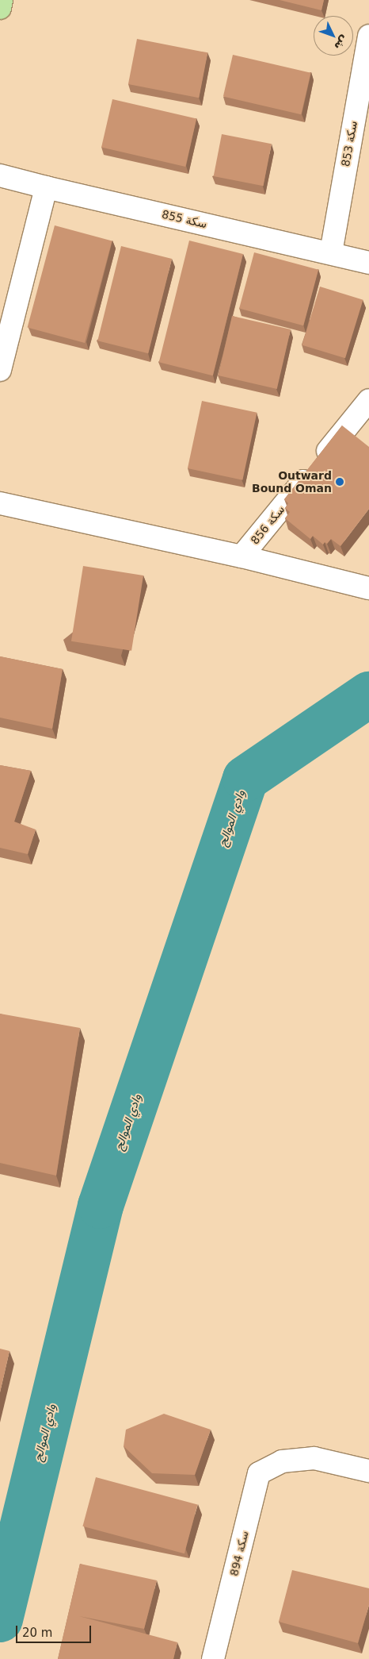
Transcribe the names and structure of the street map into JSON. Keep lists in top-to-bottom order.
{
  "streets": {
    "street": [
      "سكة 853",
      "سكة 855",
      "سكة 856",
      "سكة 894"
    ]
  },
  "crossings": [
    ["سكة 853", "سكة 855"]
  ],
  "water": ["وادي الموالح"],
  "places": ["Outward Bound Oman"],
  "scale_bar": "20 m",
  "north": "bottom right"
}
